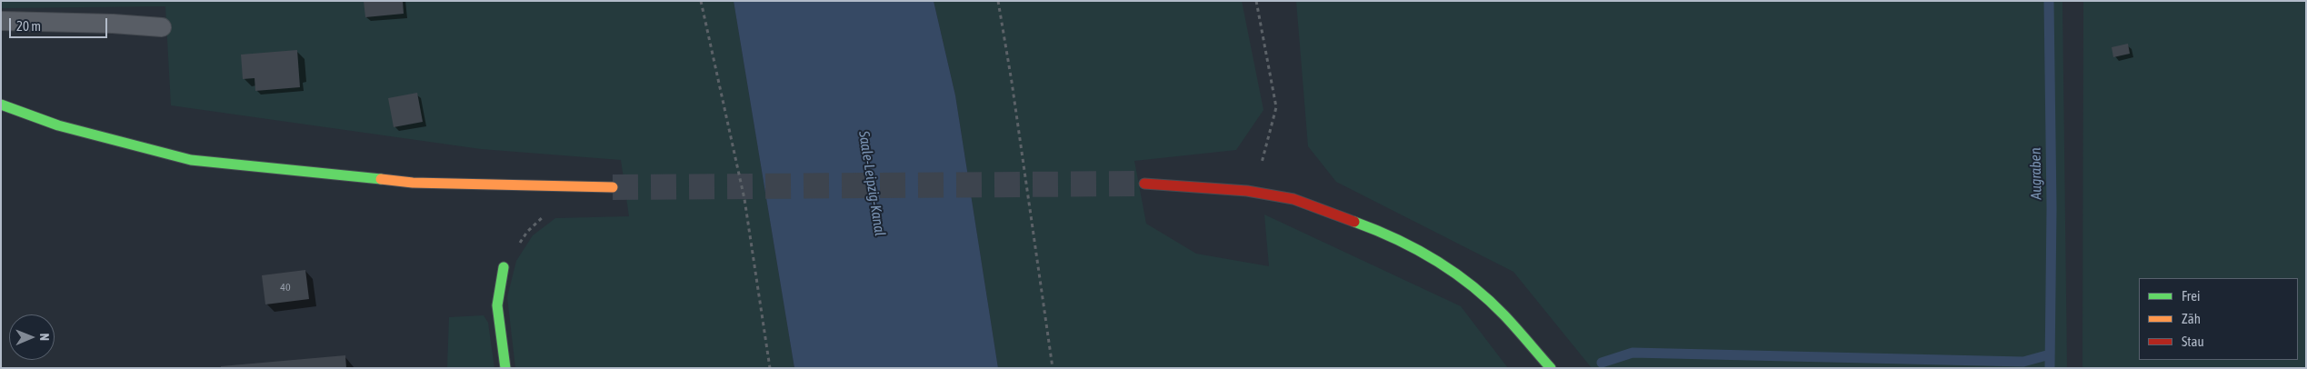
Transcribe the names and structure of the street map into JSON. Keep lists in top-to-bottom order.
{
  "water": ["Augraben", "Saale-Leipzig-Kanal"],
  "house_numbers": ["40"],
  "legend": ["Frei", "Zäh", "Stau"],
  "scale_bar": "20 m",
  "north": "right"
}
